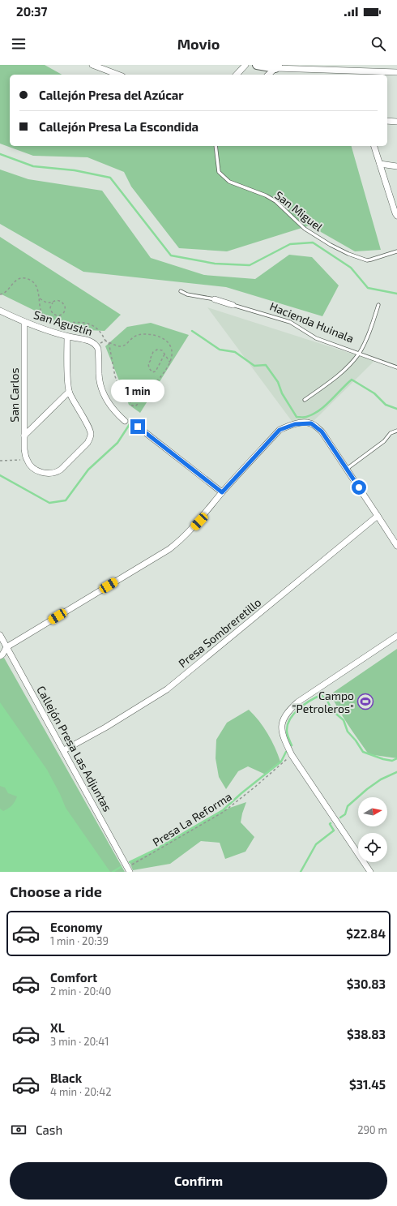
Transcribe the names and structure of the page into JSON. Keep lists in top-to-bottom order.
{
  "streets": {
    "street": [
      "Hacienda Huinala",
      "San Agustín",
      "San Carlos",
      "Presa Sombreretillo",
      "Callejón Presa Las Adjuntas"
    ],
    "lane": ["San Miguel"],
    "path": ["Presa La Reforma"]
  },
  "crossings": [
    ["San Agustín", "San Carlos"],
    ["Presa Sombreretillo", "Callejón Presa Las Adjuntas"],
    ["Callejón Presa Las Adjuntas", "Presa La Reforma"]
  ],
  "places": {
    "sports": ["Campo \"Petroleros\""]
  },
  "north": "right",
  "page": {
    "status": "20:37",
    "header": "Movio",
    "banner": ["Callejón Presa del Azúcar", "Callejón Presa La Escondida"],
    "bubble": "1 min",
    "heading": "Choose a ride",
    "list": [
      {
        "name": "Economy",
        "note": "1 min · 20:39",
        "value": "$22.84"
      },
      {
        "name": "Comfort",
        "note": "2 min · 20:40",
        "value": "$30.83"
      },
      {
        "name": "XL",
        "note": "3 min · 20:41",
        "value": "$38.83"
      },
      {
        "name": "Black",
        "note": "4 min · 20:42",
        "value": "$31.45"
      }
    ],
    "pay": ["Cash", "290 m"],
    "buttons": "Confirm"
  }
}
